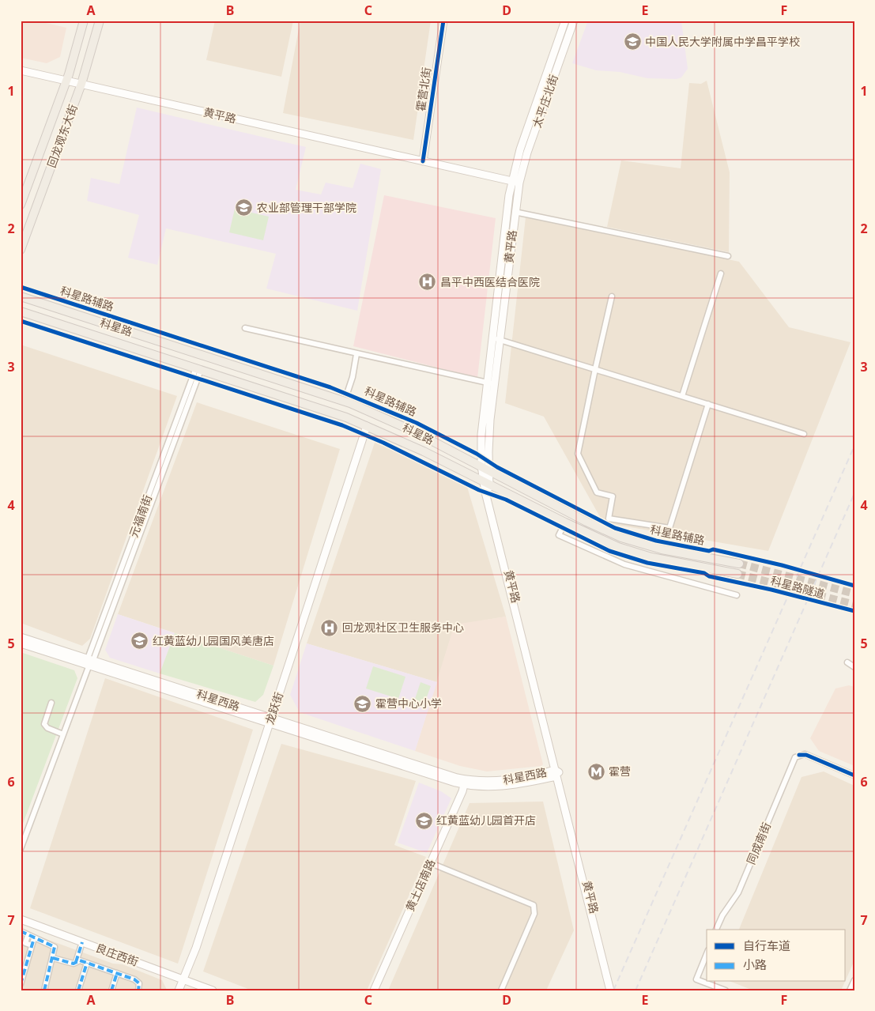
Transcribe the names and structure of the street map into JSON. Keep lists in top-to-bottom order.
{
  "streets": {
    "main road": [
      "霍营北街",
      "太平庄北街",
      "黄平路",
      "回龙观东大街",
      "科星路",
      "科星西路",
      "龙跃街",
      "黄土店南路",
      "良庄西街"
    ],
    "street": ["元福南街", "同成南街"],
    "cycle path": ["科星路辅路", "科星路隧道"]
  },
  "crossings": [
    ["霍营北街", "黄平路"],
    ["太平庄北街", "黄平路"],
    ["黄平路", "回龙观东大街"],
    ["黄平路", "科星路"],
    ["黄平路", "科星西路"],
    ["科星路", "元福南街"],
    ["科星路", "龙跃街"],
    ["元福南街", "科星西路"],
    ["科星西路", "龙跃街"],
    ["科星西路", "黄土店南路"],
    ["龙跃街", "良庄西街"]
  ],
  "places": {
    "school or university": [
      "中国人民大学附属中学昌平学校",
      "农业部管理干部学院",
      "红黄蓝幼儿园国风美唐店",
      "霍营中心小学",
      "红黄蓝幼儿园首开店"
    ],
    "hospital": ["昌平中西医结合医院", "回龙观社区卫生服务中心"],
    "metro station": ["霍营"]
  },
  "legend": ["自行车道", "小路"],
  "grid": {
    "columns": [
      "A",
      "B",
      "C",
      "D",
      "E",
      "F"
    ],
    "rows": [
      "1",
      "2",
      "3",
      "4",
      "5",
      "6",
      "7"
    ]
  }
}
